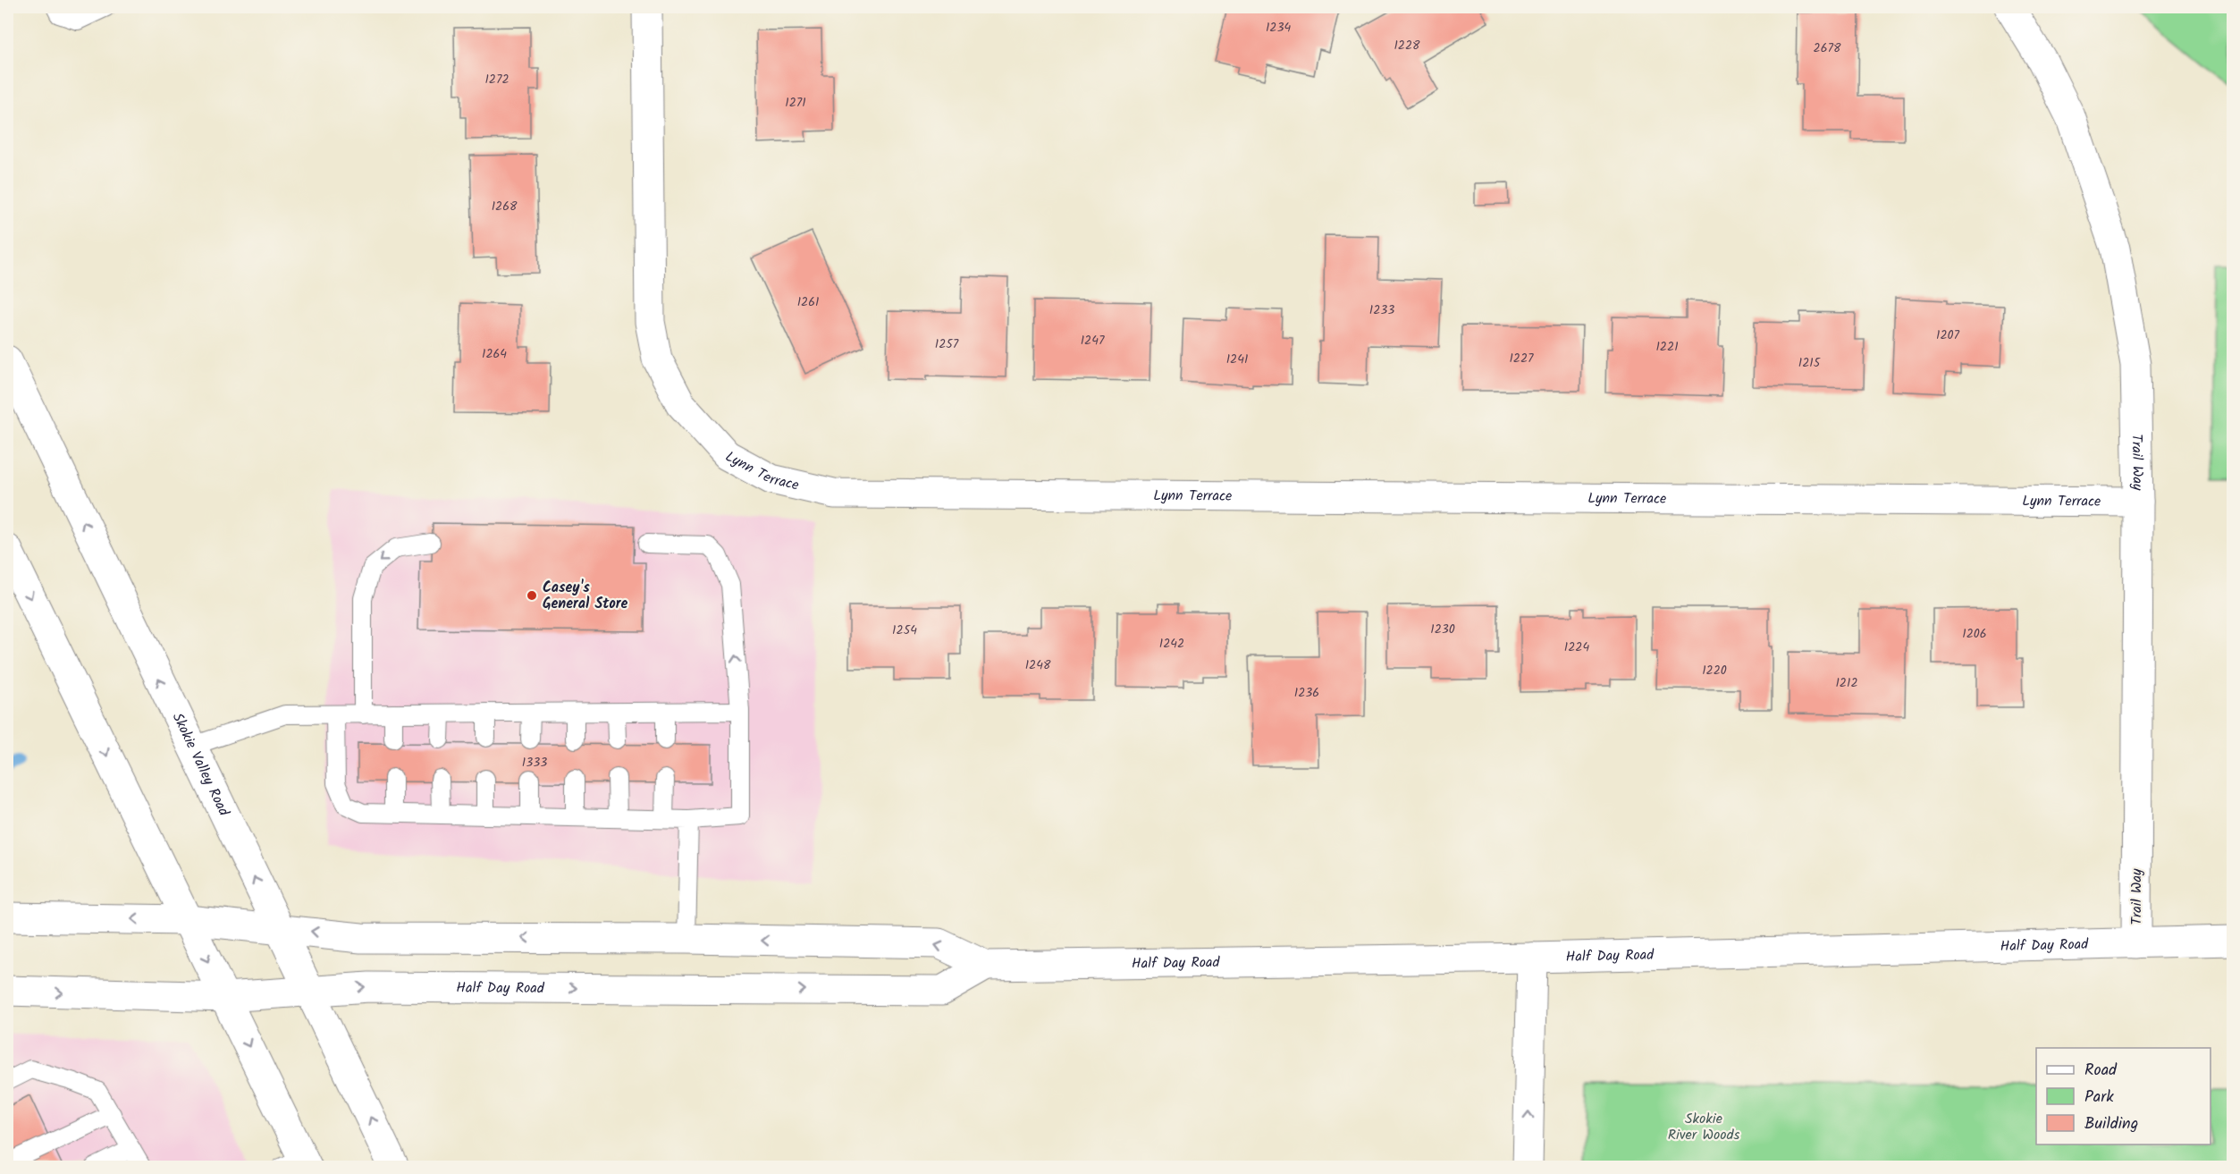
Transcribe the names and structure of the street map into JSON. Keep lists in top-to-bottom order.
{
  "streets": {
    "main road": [
      "Trail Way",
      "Lynn Terrace",
      "Skokie Valley Road",
      "Half Day Road"
    ]
  },
  "crossings": [
    ["Trail Way", "Lynn Terrace"],
    ["Trail Way", "Half Day Road"],
    ["Skokie Valley Road", "Half Day Road"]
  ],
  "parks": ["Skokie River Woods"],
  "places": ["Casey's General Store"],
  "house_numbers": [
    "1234",
    "1228",
    "2678",
    "1272",
    "1271",
    "1268",
    "1261",
    "1233",
    "1207",
    "1247",
    "1257",
    "1221",
    "1264",
    "1227",
    "1241",
    "1215",
    "1230",
    "1254",
    "1206",
    "1242",
    "1224",
    "1248",
    "1220",
    "1212",
    "1236",
    "1333"
  ],
  "legend": ["Road", "Park", "Building"]
}
